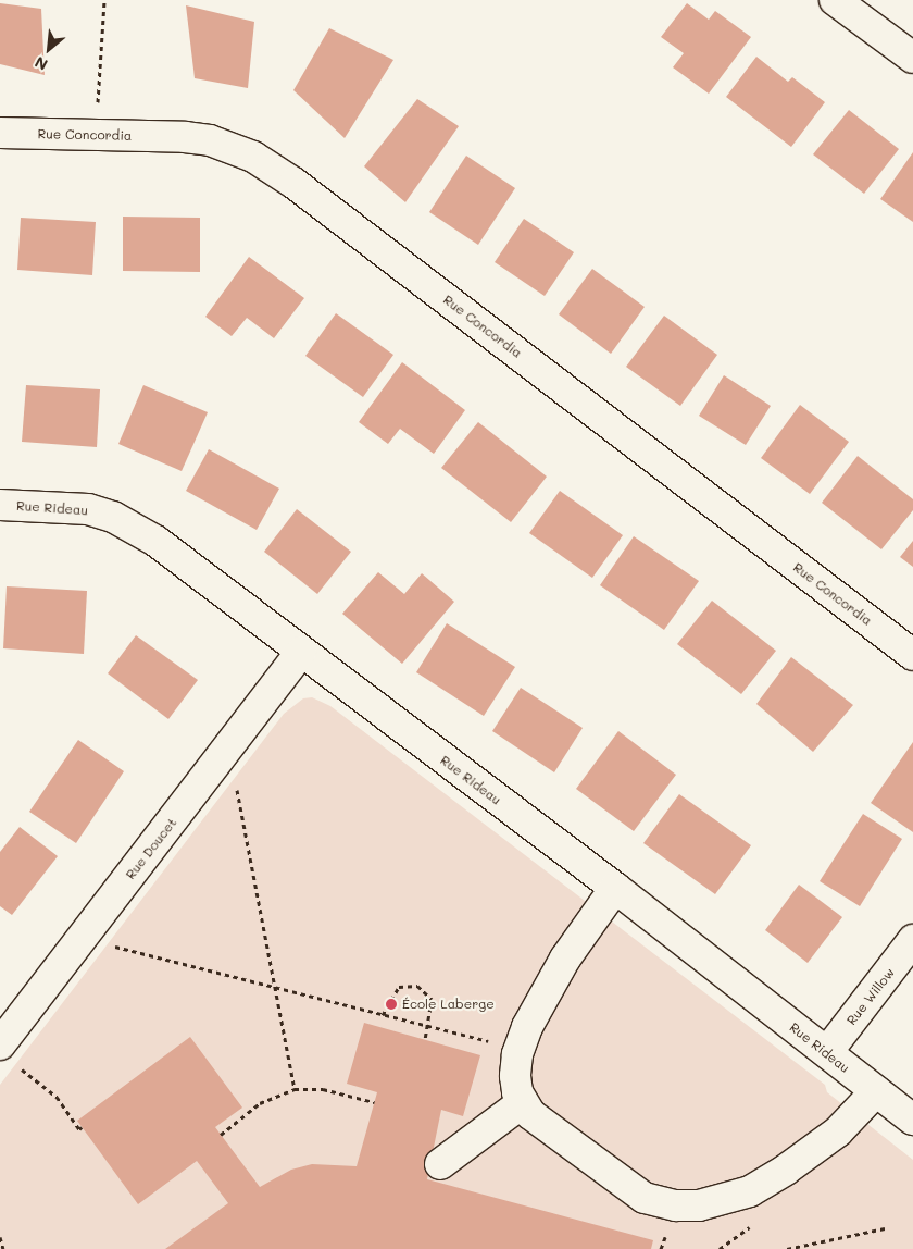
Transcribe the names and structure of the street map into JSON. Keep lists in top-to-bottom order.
{
  "streets": {
    "street": [
      "Rue Concordia",
      "Rue Rideau",
      "Rue Doucet",
      "Rue Willow"
    ]
  },
  "crossings": [
    ["Rue Rideau", "Rue Doucet"],
    ["Rue Rideau", "Rue Willow"]
  ],
  "places": ["École Laberge"],
  "north": "bottom left"
}
